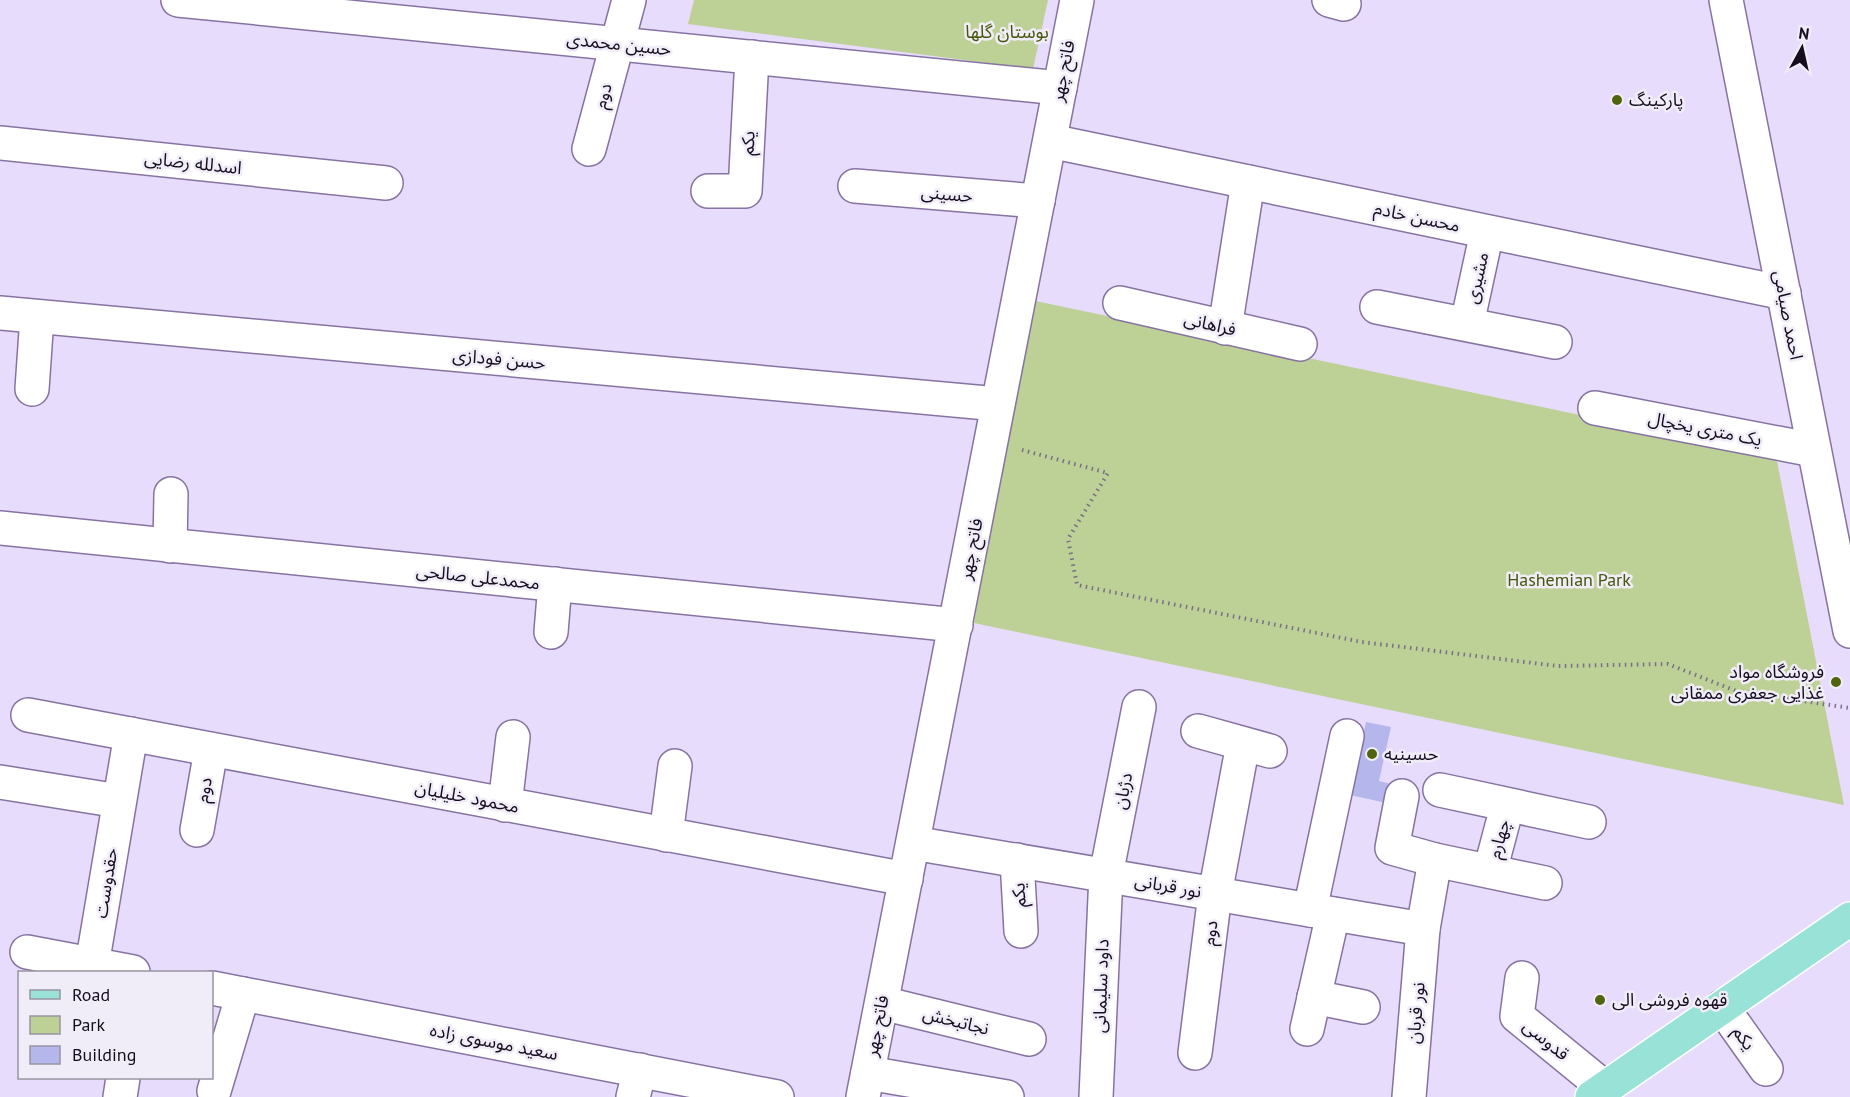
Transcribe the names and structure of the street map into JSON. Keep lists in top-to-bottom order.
{
  "streets": {
    "street": [
      "حسین محمدی",
      "فاتح چهر",
      "دوم",
      "یکم",
      "اسدلله رضایی",
      "حسینی",
      "محسن خادم",
      "مشیری",
      "احمد صیامی",
      "فراهانی",
      "حسن فودازی",
      "یک متری یخچال",
      "محمدعلی صالحی",
      "دژبان",
      "محمود خلیلیان",
      "چهارم",
      "حقدوست",
      "نور قربانی",
      "داود سلیمانی",
      "نور قربان",
      "نجاتبخش",
      "قدوسی",
      "سعید موسوی زاده"
    ]
  },
  "crossings": [
    ["حسین محمدی", "فاتح چهر"],
    ["حسین محمدی", "دوم"],
    ["حسین محمدی", "یکم"],
    ["فاتح چهر", "حسینی"],
    ["فاتح چهر", "محسن خادم"],
    ["فاتح چهر", "حسن فودازی"],
    ["فاتح چهر", "محمدعلی صالحی"],
    ["فاتح چهر", "محمود خلیلیان"],
    ["فاتح چهر", "نور قربانی"],
    ["فاتح چهر", "نجاتبخش"],
    ["دوم", "محمود خلیلیان"],
    ["دوم", "نور قربانی"],
    ["یکم", "نور قربانی"],
    ["محسن خادم", "مشیری"],
    ["محسن خادم", "احمد صیامی"],
    ["احمد صیامی", "یک متری یخچال"],
    ["دژبان", "نور قربانی"],
    ["دژبان", "داود سلیمانی"],
    ["محمود خلیلیان", "حقدوست"],
    ["نور قربانی", "داود سلیمانی"],
    ["نور قربانی", "نور قربان"]
  ],
  "parks": ["بوستان گلها", "Hashemian Park"],
  "places": [
    "پارکینگ",
    "فروشگاه مواد غذایی جعفری ممقانی",
    "حسینیه",
    "قهوه فروشی الی"
  ],
  "legend": ["Road", "Park", "Building"],
  "north": "top"
}
